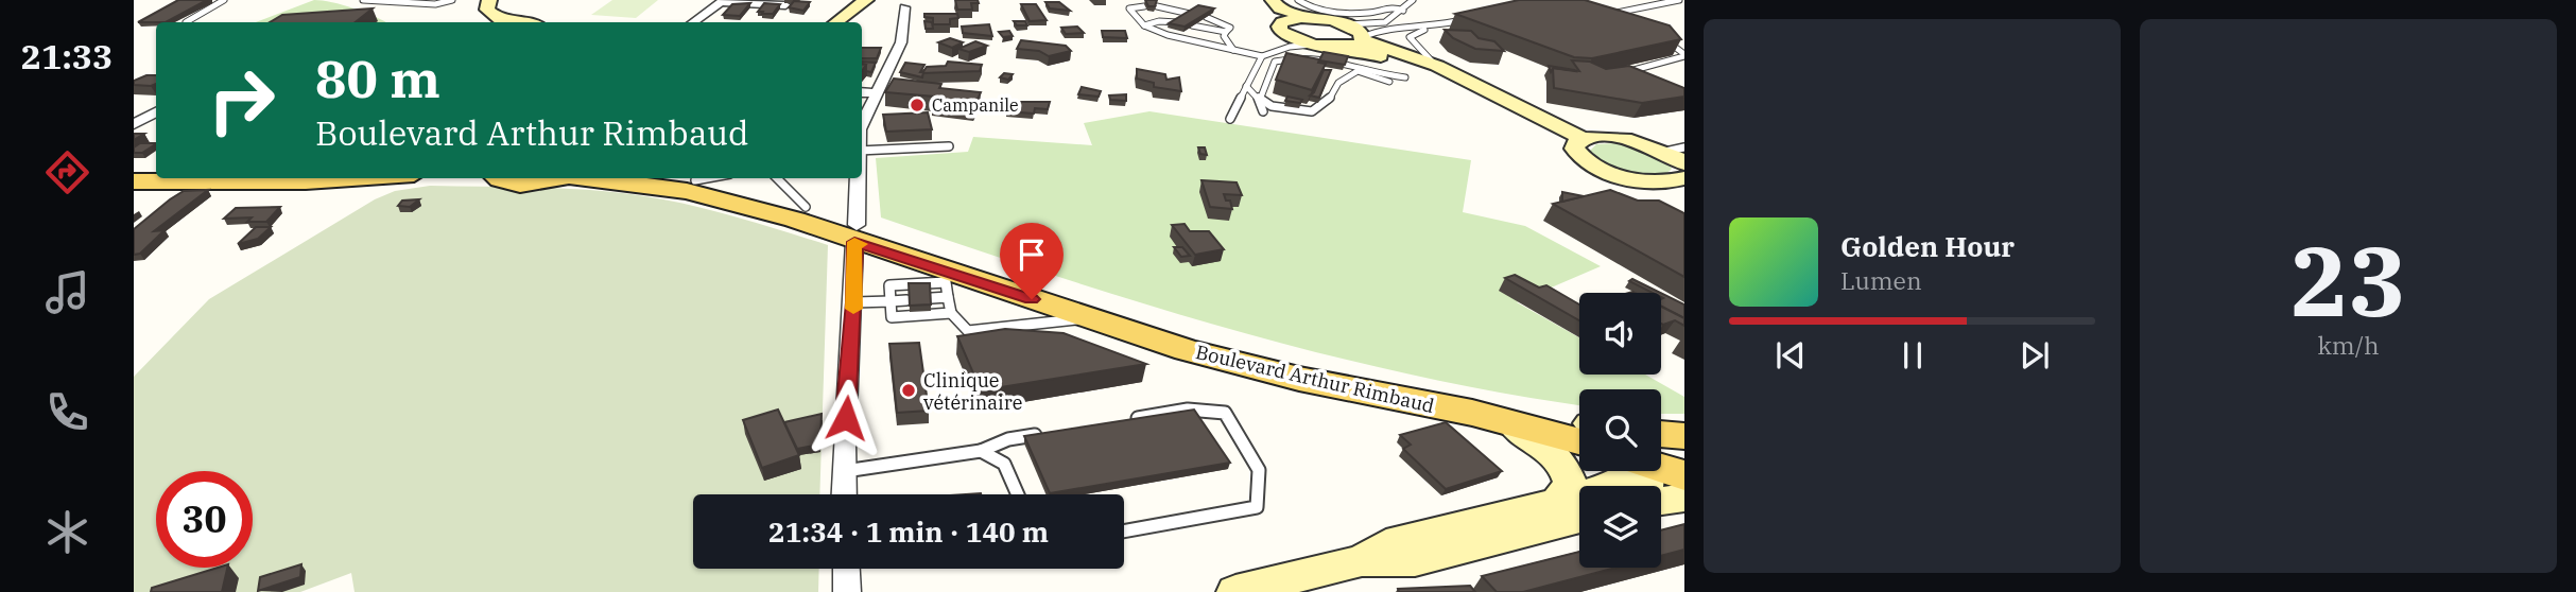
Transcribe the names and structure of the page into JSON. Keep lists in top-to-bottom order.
{
  "streets": {
    "main road": ["Boulevard Arthur Rimbaud"]
  },
  "places": ["Campanile", "Clinique vétérinaire"],
  "page": {
    "tabs": "21:33",
    "tile": ["23", "km/h"],
    "turn": ["80 m", "Boulevard Arthur Rimbaud"],
    "song": ["Golden Hour", "Lumen"],
    "limit": "30",
    "trip": "21:34 · 1 min · 140 m"
  }
}
